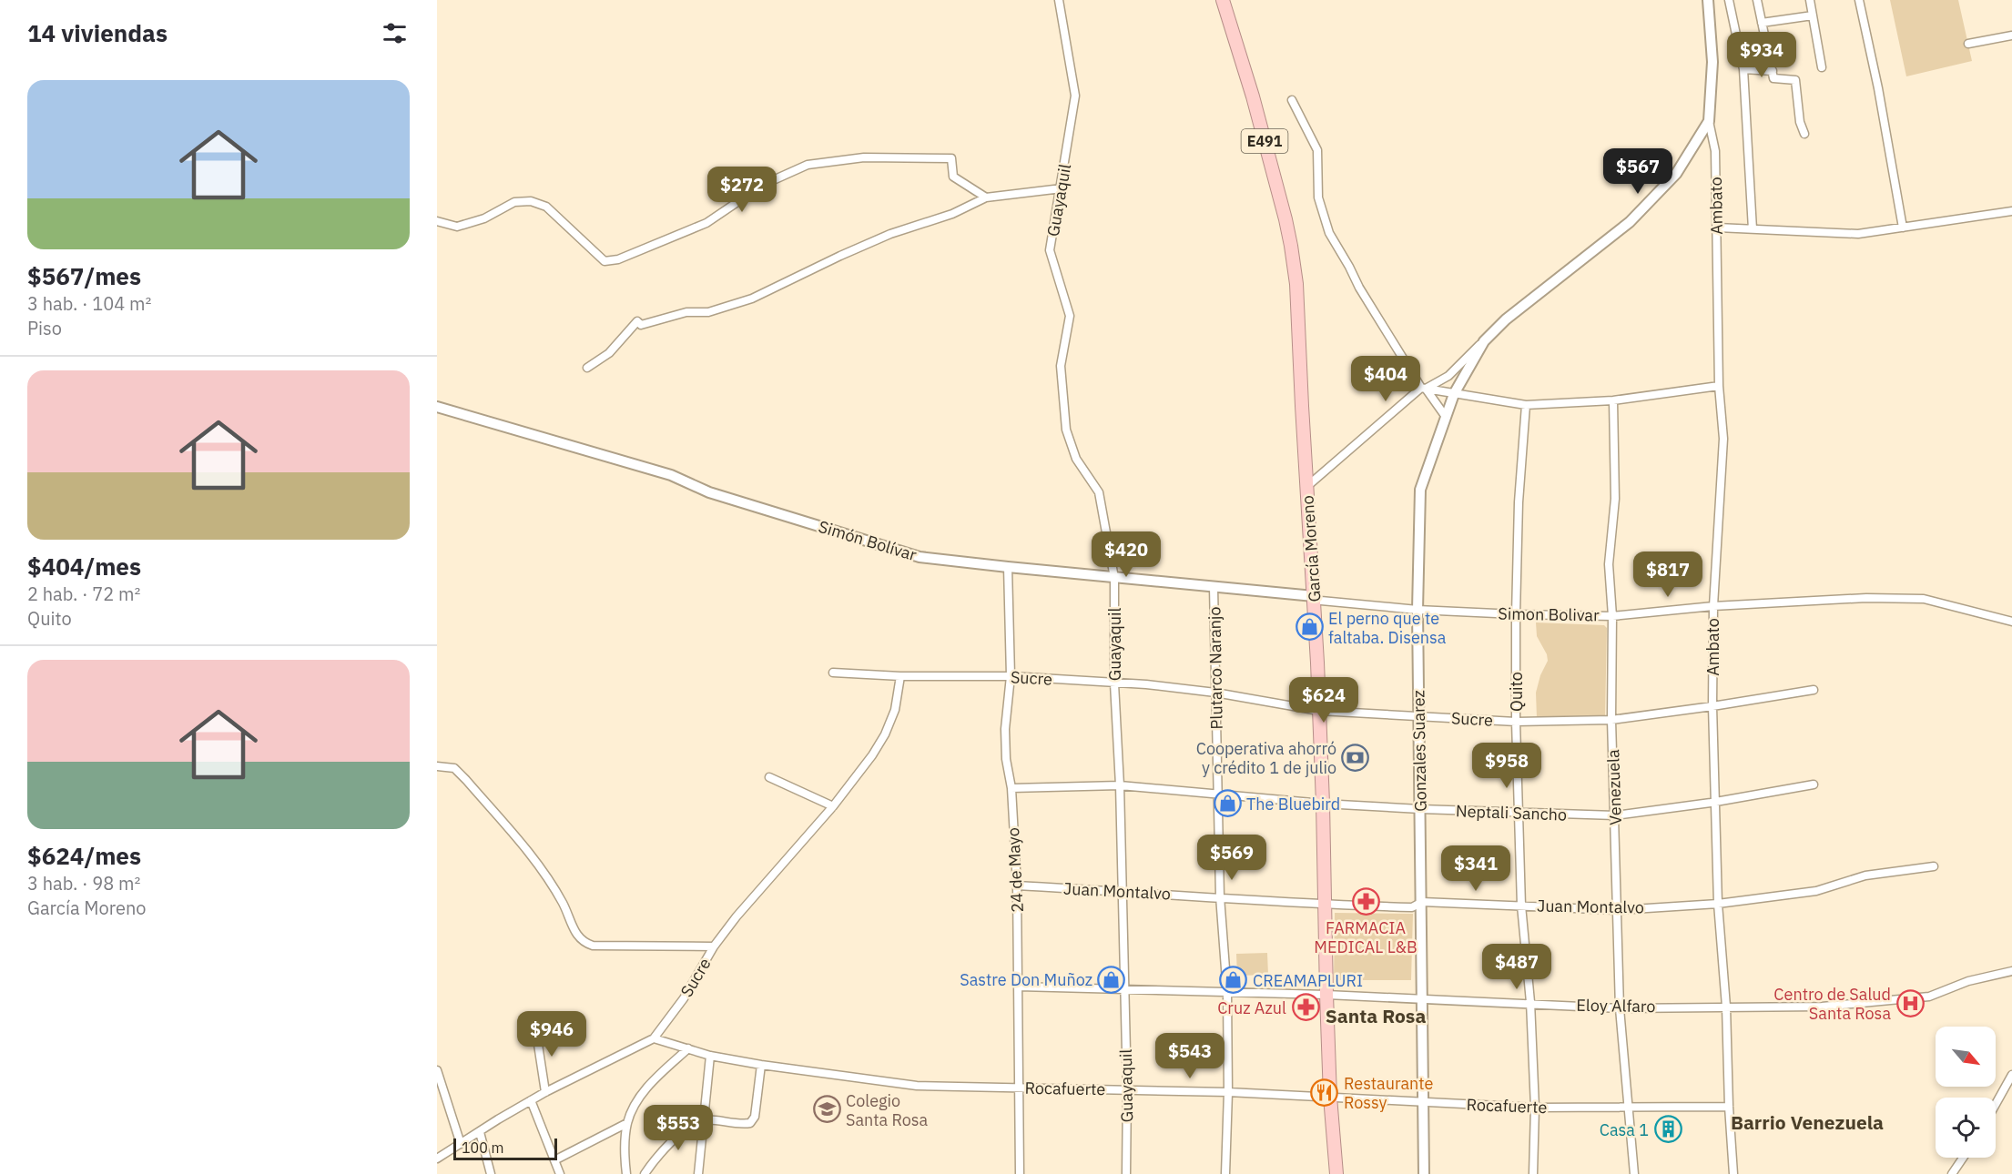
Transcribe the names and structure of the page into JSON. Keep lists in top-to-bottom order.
{
  "streets": {
    "highway": ["E491", "García Moreno"],
    "street": [
      "Guayaquil",
      "Ambato",
      "Simón Bolívar",
      "Simon Bolivar",
      "Plutarco Naranjo",
      "Sucre",
      "Quito",
      "Gonzales Suarez",
      "Venezuela",
      "Neptali Sancho",
      "24 de Mayo",
      "Juan Montalvo",
      "Eloy Alfaro",
      "Rocafuerte"
    ]
  },
  "crossings": [
    ["Guayaquil", "Simón Bolívar"],
    ["Guayaquil", "Sucre"],
    ["Guayaquil", "Neptali Sancho"],
    ["Guayaquil", "Juan Montalvo"],
    ["Guayaquil", "Eloy Alfaro"],
    ["Guayaquil", "Rocafuerte"],
    ["Ambato", "Simon Bolivar"],
    ["Ambato", "Sucre"],
    ["Ambato", "Gonzales Suarez"],
    ["Ambato", "Neptali Sancho"],
    ["Ambato", "Juan Montalvo"],
    ["Ambato", "Eloy Alfaro"],
    ["Ambato", "Rocafuerte"],
    ["Simón Bolívar", "García Moreno"],
    ["Simón Bolívar", "Simon Bolivar"],
    ["Simón Bolívar", "Plutarco Naranjo"],
    ["Simón Bolívar", "24 de Mayo"],
    ["García Moreno", "Simon Bolivar"],
    ["García Moreno", "Sucre"],
    ["García Moreno", "Neptali Sancho"],
    ["García Moreno", "Juan Montalvo"],
    ["García Moreno", "Eloy Alfaro"],
    ["García Moreno", "Rocafuerte"],
    ["Simon Bolivar", "Quito"],
    ["Simon Bolivar", "Gonzales Suarez"],
    ["Simon Bolivar", "Venezuela"],
    ["Plutarco Naranjo", "Sucre"],
    ["Plutarco Naranjo", "Neptali Sancho"],
    ["Plutarco Naranjo", "Juan Montalvo"],
    ["Plutarco Naranjo", "Eloy Alfaro"],
    ["Plutarco Naranjo", "Rocafuerte"],
    ["Sucre", "Quito"],
    ["Sucre", "Gonzales Suarez"],
    ["Sucre", "Venezuela"],
    ["Sucre", "24 de Mayo"],
    ["Sucre", "Rocafuerte"],
    ["Quito", "Neptali Sancho"],
    ["Quito", "Juan Montalvo"],
    ["Quito", "Eloy Alfaro"],
    ["Quito", "Rocafuerte"],
    ["Gonzales Suarez", "Neptali Sancho"],
    ["Gonzales Suarez", "Juan Montalvo"],
    ["Gonzales Suarez", "Eloy Alfaro"],
    ["Gonzales Suarez", "Rocafuerte"],
    ["Venezuela", "Neptali Sancho"],
    ["Venezuela", "Juan Montalvo"],
    ["Venezuela", "Eloy Alfaro"],
    ["Venezuela", "Rocafuerte"],
    ["Neptali Sancho", "24 de Mayo"],
    ["24 de Mayo", "Juan Montalvo"],
    ["24 de Mayo", "Eloy Alfaro"],
    ["24 de Mayo", "Rocafuerte"]
  ],
  "districts": ["Santa Rosa", "Barrio Venezuela"],
  "places": {
    "shop": [
      "El perno que te faltaba. Disensa",
      "The Bluebird",
      "Sastre Don Muñoz",
      "CREAMAPLURI"
    ],
    "bank": ["Cooperativa ahorró y crédito 1 de julio"],
    "pharmacy": ["FARMACIA MEDICAL L&B", "Cruz Azul"],
    "hospital": ["Centro de Salud Santa Rosa"],
    "restaurant": ["Restaurante Rossy"],
    "school or university": ["Colegio Santa Rosa"],
    "building": ["Casa 1"]
  },
  "scale_bar": "100 m",
  "north": "bottom right",
  "page": {
    "heading": "14 viviendas",
    "price": [
      "$934",
      "$567",
      "$272",
      "$404",
      "$420",
      "$817",
      "$624",
      "$958",
      "$569",
      "$341",
      "$487",
      "$946",
      "$543",
      "$553"
    ],
    "list": [
      {
        "name": "$567/mes",
        "note": "3 hab. · 104 m² · Piso"
      },
      {
        "name": "$404/mes",
        "note": "2 hab. · 72 m² · Quito"
      },
      {
        "name": "$624/mes",
        "note": "3 hab. · 98 m² · García Moreno"
      }
    ],
    "scale": "100 m"
  }
}
